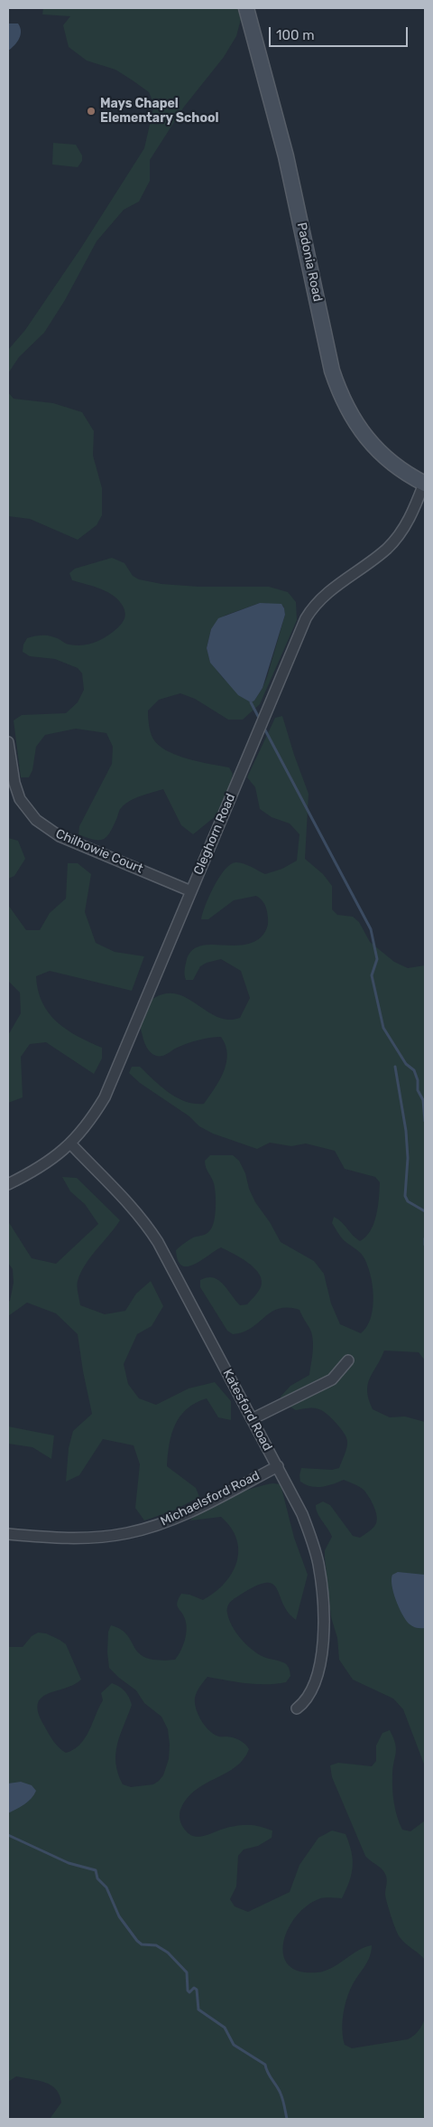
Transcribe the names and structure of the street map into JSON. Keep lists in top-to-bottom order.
{
  "streets": {
    "main road": ["Padonia Road"],
    "street": [
      "Cleghorn Road",
      "Chilhowie Court",
      "Katesford Road",
      "Michaelsford Road"
    ]
  },
  "crossings": [
    ["Padonia Road", "Cleghorn Road"],
    ["Cleghorn Road", "Chilhowie Court"],
    ["Cleghorn Road", "Katesford Road"],
    ["Katesford Road", "Michaelsford Road"]
  ],
  "places": ["Mays Chapel Elementary School"],
  "scale_bar": "100 m"
}
